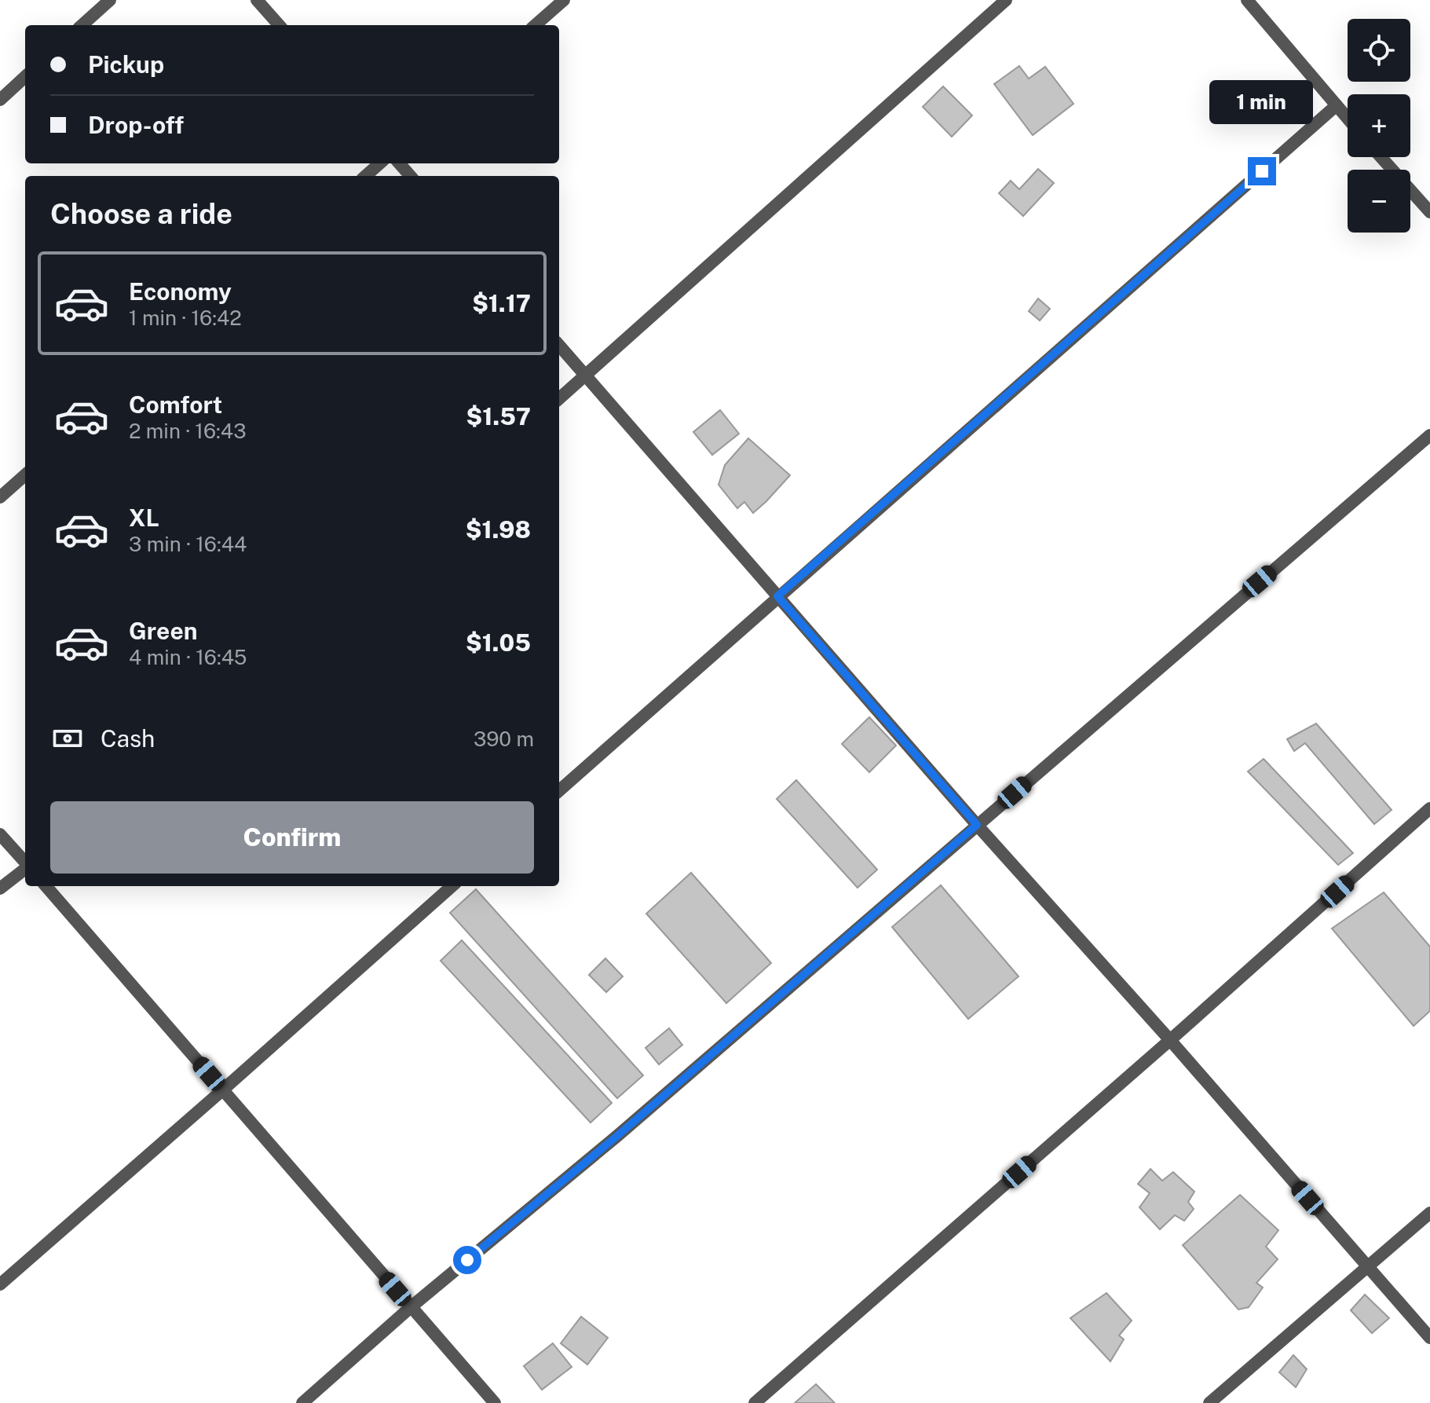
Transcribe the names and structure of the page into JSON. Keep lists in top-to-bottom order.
{
  "page": {
    "map_buttons": ["+", "−"],
    "banner": ["Pickup", "Drop-off"],
    "bubble": "1 min",
    "heading": "Choose a ride",
    "list": [
      {
        "name": "Economy",
        "note": "1 min · 16:42",
        "value": "$1.17"
      },
      {
        "name": "Comfort",
        "note": "2 min · 16:43",
        "value": "$1.57"
      },
      {
        "name": "XL",
        "note": "3 min · 16:44",
        "value": "$1.98"
      },
      {
        "name": "Green",
        "note": "4 min · 16:45",
        "value": "$1.05"
      }
    ],
    "pay": ["Cash", "390 m"],
    "buttons": "Confirm"
  }
}
